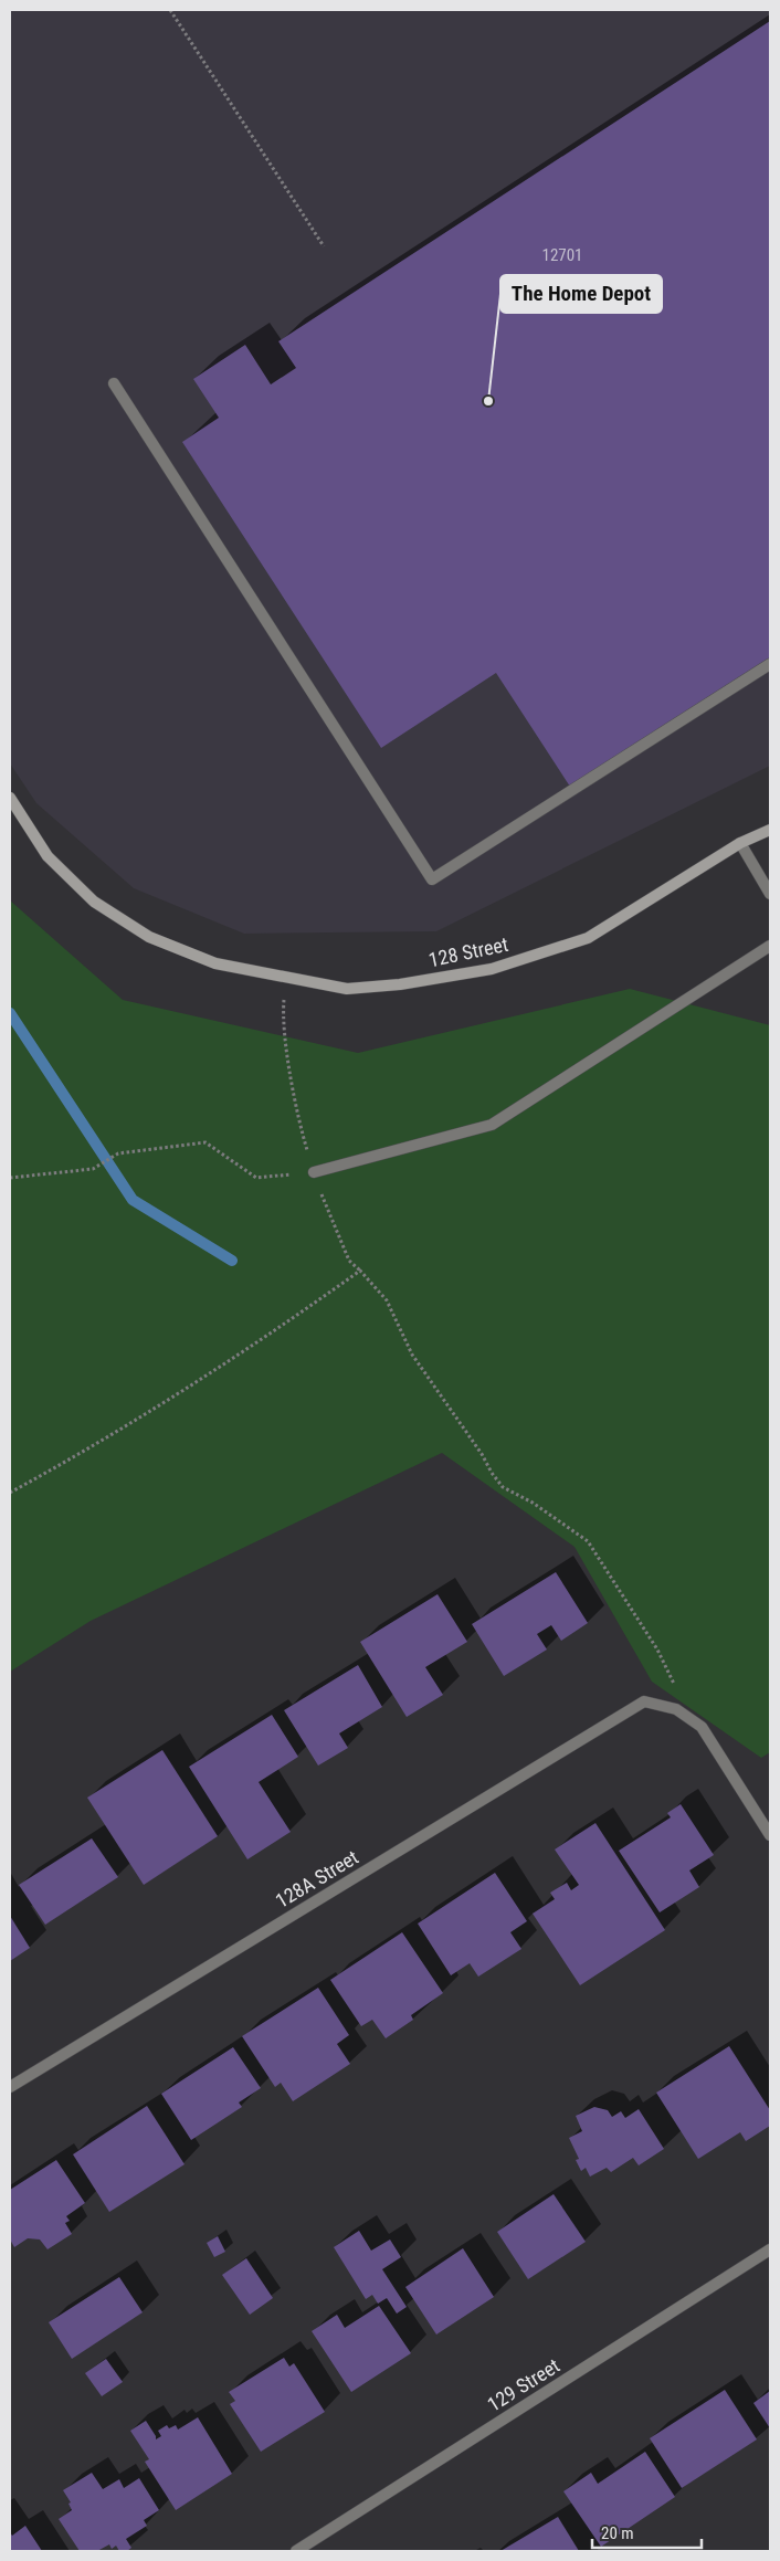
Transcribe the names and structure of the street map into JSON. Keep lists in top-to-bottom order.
{
  "streets": {
    "main road": ["128 Street"],
    "street": ["128A Street", "129 Street"]
  },
  "places": ["The Home Depot"],
  "house_numbers": ["12701"],
  "scale_bar": "20 m"
}
